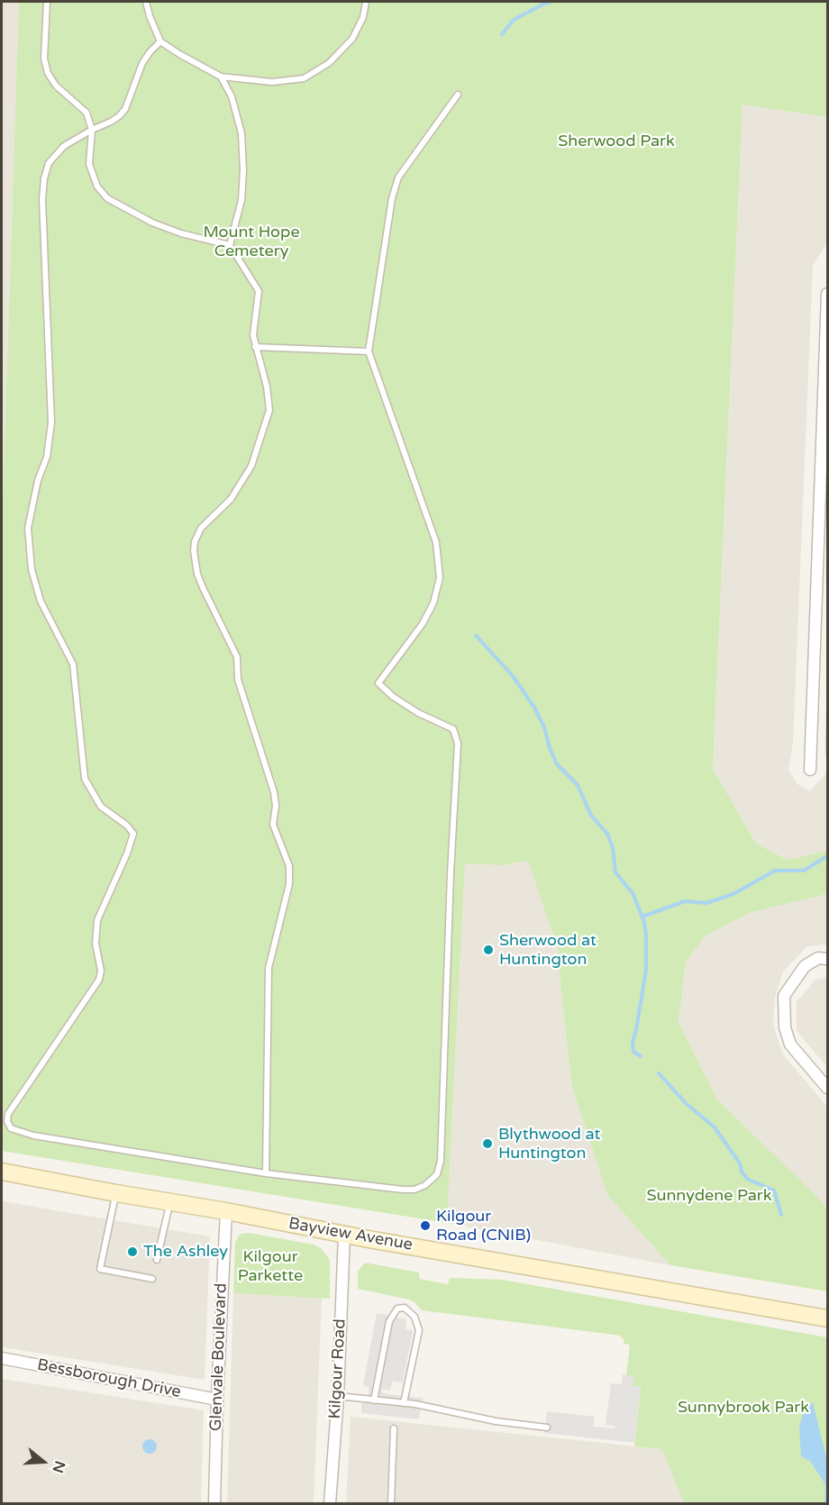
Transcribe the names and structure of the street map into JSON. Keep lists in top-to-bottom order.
{
  "streets": {
    "main road": ["Bayview Avenue"],
    "street": ["Glenvale Boulevard", "Kilgour Road", "Bessborough Drive"]
  },
  "crossings": [
    ["Bayview Avenue", "Glenvale Boulevard"],
    ["Bayview Avenue", "Kilgour Road"],
    ["Glenvale Boulevard", "Bessborough Drive"]
  ],
  "parks": [
    "Sherwood Park",
    "Mount Hope Cemetery",
    "Sunnydene Park",
    "Kilgour Parkette",
    "Sunnybrook Park"
  ],
  "places": [
    "Sherwood at Huntington",
    "Blythwood at Huntington",
    "Kilgour Road (CNIB)",
    "The Ashley"
  ],
  "north": "right"
}
